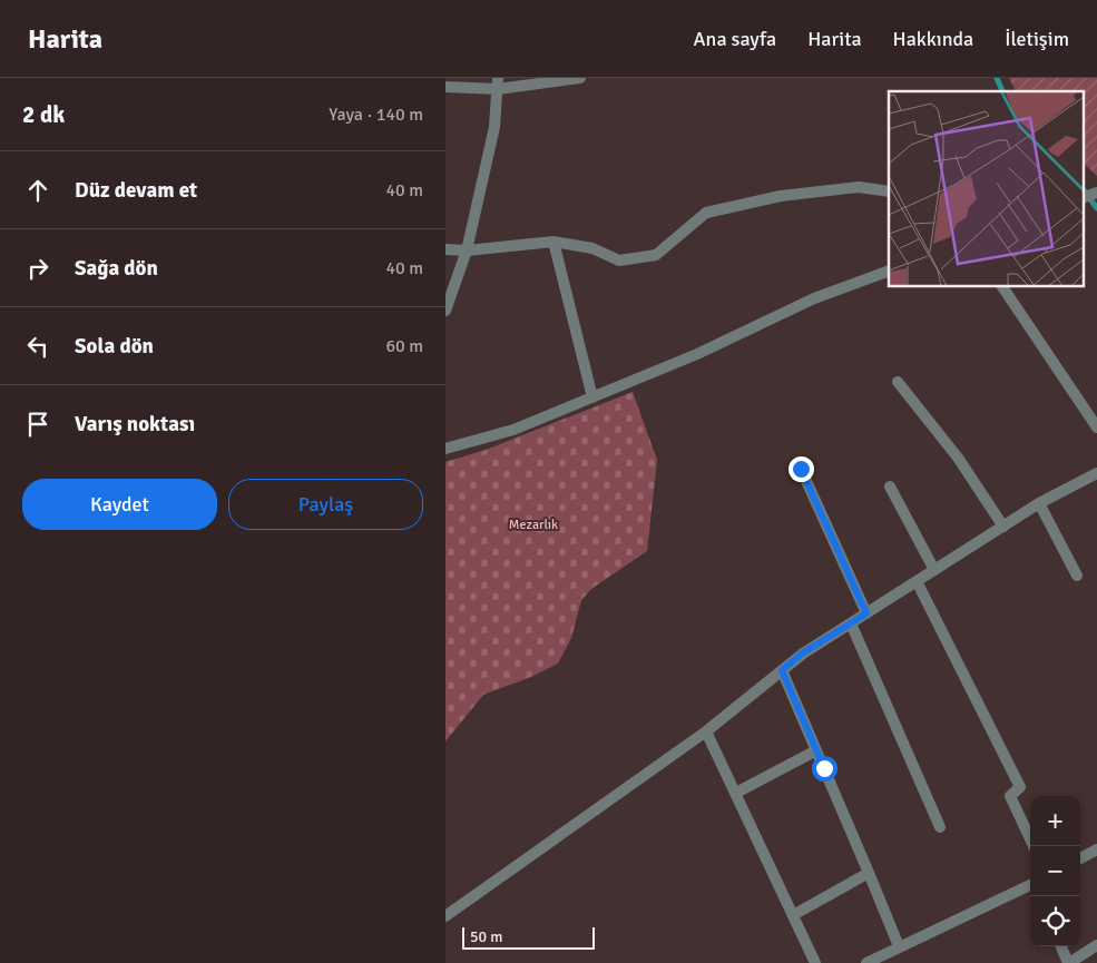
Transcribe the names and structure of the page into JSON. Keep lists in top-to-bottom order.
{
  "parks": ["Mezarlık"],
  "scale_bar": "50 m",
  "page": {
    "header": "Harita",
    "nav": [
      "Ana sayfa",
      "Harita",
      "Hakkında",
      "İletişim"
    ],
    "heading": ["2 dk", "Yaya · 140 m"],
    "list": [
      ["Düz devam et", "40 m"],
      ["Sağa dön", "40 m"],
      ["Sola dön", "60 m"],
      "Varış noktası"
    ],
    "buttons": ["Kaydet", "Paylaş"],
    "map_buttons": ["+", "−"],
    "scale": "50 m"
  }
}
